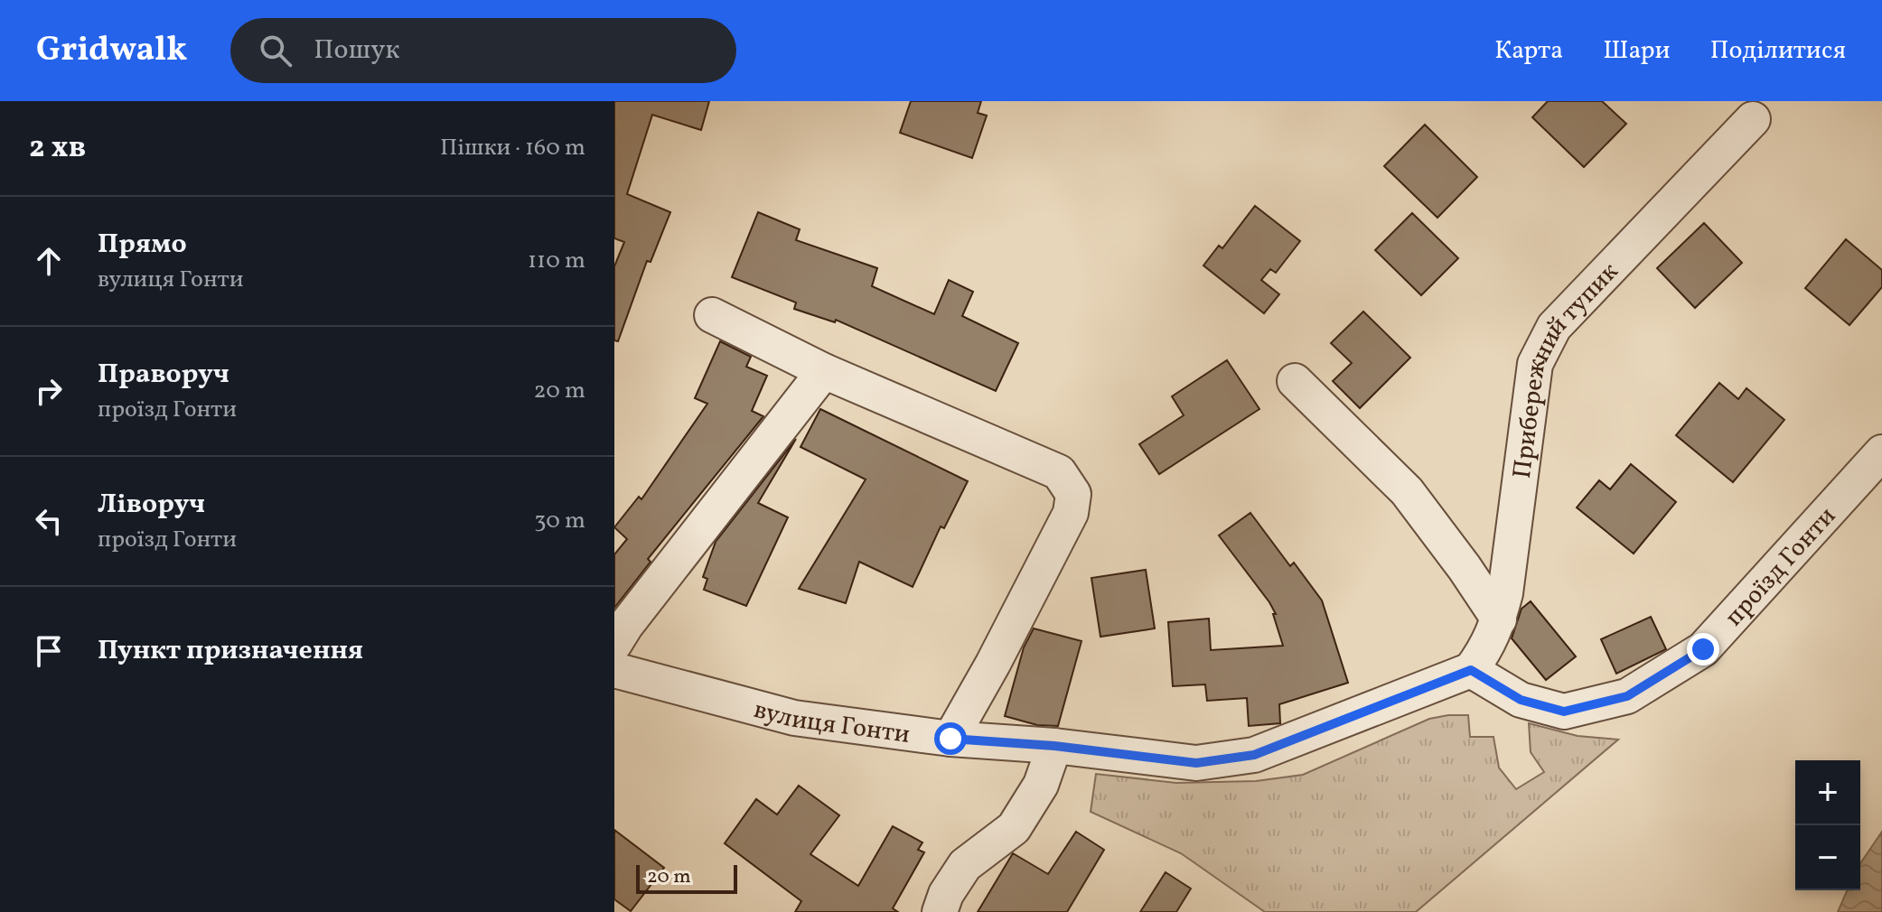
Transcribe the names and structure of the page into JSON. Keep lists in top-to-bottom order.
{
  "streets": {
    "street": ["Прибережний тупик", "проїзд Гонти", "вулиця Гонти"]
  },
  "crossings": [
    ["Прибережний тупик", "проїзд Гонти"],
    ["Прибережний тупик", "вулиця Гонти"],
    ["проїзд Гонти", "вулиця Гонти"]
  ],
  "scale_bar": "20 m",
  "page": {
    "header": "Gridwalk",
    "search": "Пошук",
    "nav": ["Карта", "Шари", "Поділитися"],
    "heading": ["2 хв", "Пішки · 160 m"],
    "list": [
      ["Прямо", "вулиця Гонти", "110 m"],
      ["Праворуч", "проїзд Гонти", "20 m"],
      ["Ліворуч", "проїзд Гонти", "30 m"],
      "Пункт призначення"
    ],
    "map_buttons": ["+", "−"],
    "scale": "20 m"
  }
}
